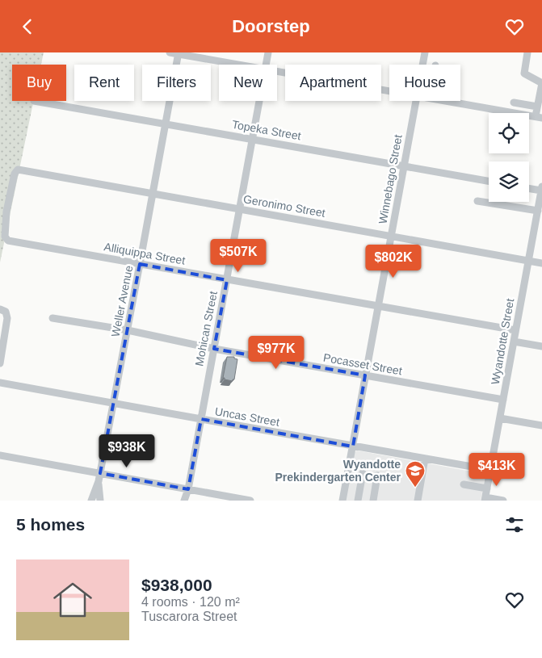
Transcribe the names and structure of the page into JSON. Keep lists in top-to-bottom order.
{
  "streets": {
    "street": [
      "Topeka Street",
      "Winnebago Street",
      "Geronimo Street",
      "Alliquippa Street",
      "Weller Avenue",
      "Mohican Street",
      "Wyandotte Street",
      "Pocasset Street",
      "Uncas Street"
    ]
  },
  "crossings": [
    ["Topeka Street", "Winnebago Street"],
    ["Topeka Street", "Weller Avenue"],
    ["Topeka Street", "Mohican Street"],
    ["Winnebago Street", "Geronimo Street"],
    ["Winnebago Street", "Alliquippa Street"],
    ["Winnebago Street", "Pocasset Street"],
    ["Winnebago Street", "Uncas Street"],
    ["Geronimo Street", "Alliquippa Street"],
    ["Geronimo Street", "Weller Avenue"],
    ["Geronimo Street", "Mohican Street"],
    ["Geronimo Street", "Wyandotte Street"],
    ["Alliquippa Street", "Weller Avenue"],
    ["Alliquippa Street", "Mohican Street"],
    ["Alliquippa Street", "Wyandotte Street"],
    ["Weller Avenue", "Pocasset Street"],
    ["Weller Avenue", "Uncas Street"],
    ["Mohican Street", "Pocasset Street"],
    ["Mohican Street", "Uncas Street"],
    ["Wyandotte Street", "Pocasset Street"],
    ["Wyandotte Street", "Uncas Street"]
  ],
  "places": {
    "school or university": ["Wyandotte Prekindergarten Center"]
  },
  "page": {
    "header": "Doorstep",
    "chip": [
      "Buy",
      "Rent",
      "Filters",
      "New",
      "Apartment",
      "House"
    ],
    "price": [
      "$507K",
      "$802K",
      "$977K",
      "$938K",
      "$413K"
    ],
    "heading": "5 homes",
    "list": [
      {
        "name": "$938,000",
        "note": "4 rooms · 120 m² · Tuscarora Street"
      }
    ]
  }
}
